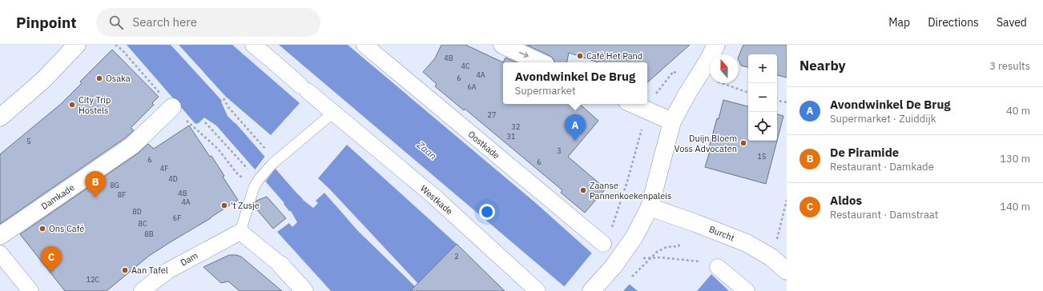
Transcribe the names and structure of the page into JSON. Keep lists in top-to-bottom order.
{
  "streets": {
    "street": [
      "Oostkade",
      "Damkade",
      "Westkade",
      "Burcht",
      "Dam"
    ]
  },
  "water": ["Zaan"],
  "places": [
    "Café Het Pand",
    "Osaka",
    "City Trip Hostels",
    "Duijn Bloem Voss Advocaten",
    "Zaanse Pannenkoekenpaleis",
    "'t Zusje",
    "Ons Café",
    "Aan Tafel"
  ],
  "house_numbers": [
    "4B",
    "4C",
    "4A",
    "6",
    "6A",
    "27",
    "32",
    "31",
    "5",
    "3",
    "15",
    "6",
    "6",
    "4F",
    "4D",
    "8G",
    "4B",
    "8F",
    "4A",
    "8D",
    "6F",
    "8C",
    "8B",
    "2",
    "12C"
  ],
  "north": "top",
  "page": {
    "header": "Pinpoint",
    "search": "Search here",
    "nav": ["Map", "Directions", "Saved"],
    "heading": ["Nearby", "3 results"],
    "map_buttons": ["+", "−"],
    "popup": ["Avondwinkel De Brug", "Supermarket"],
    "list": [
      {
        "mark": "A",
        "name": "Avondwinkel De Brug",
        "note": "Supermarket · Zuiddijk",
        "value": "40 m"
      },
      {
        "mark": "B",
        "name": "De Piramide",
        "note": "Restaurant · Damkade",
        "value": "130 m"
      },
      {
        "mark": "C",
        "name": "Aldos",
        "note": "Restaurant · Damstraat",
        "value": "140 m"
      }
    ],
    "pins": ["A", "B", "C"]
  }
}
